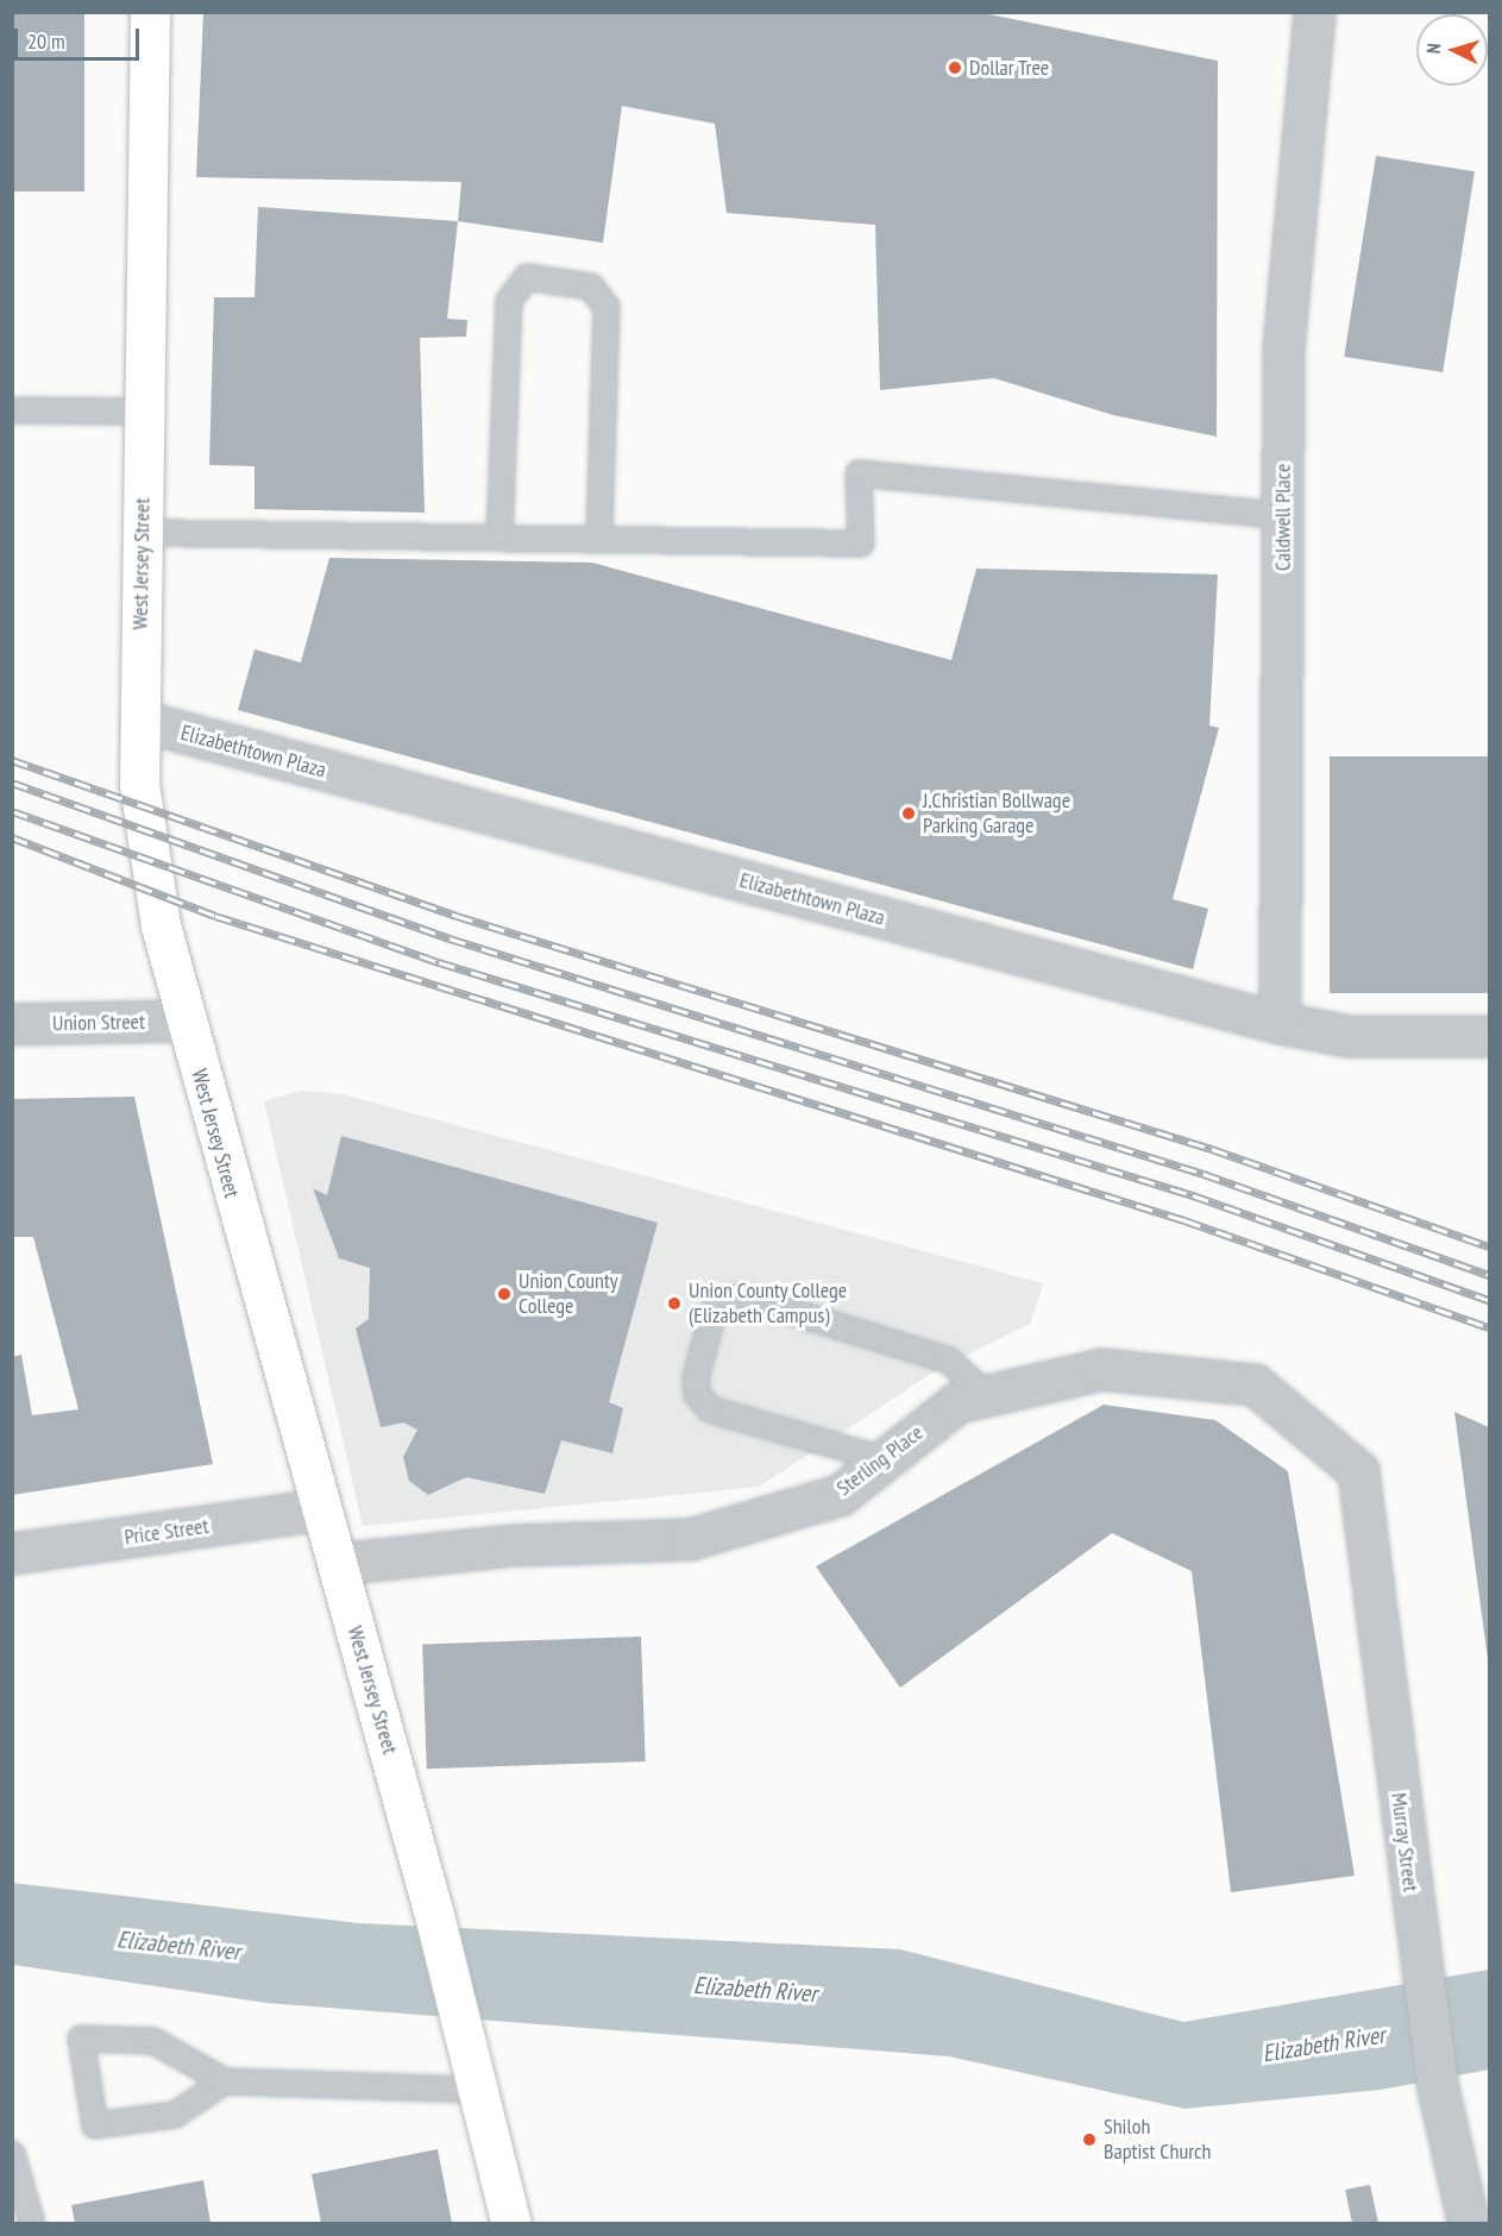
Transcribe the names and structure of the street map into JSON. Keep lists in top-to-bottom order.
{
  "streets": {
    "street": [
      "Caldwell Place",
      "West Jersey Street",
      "Elizabethtown Plaza",
      "Union Street",
      "Sterling Place",
      "Price Street",
      "Murray Street"
    ]
  },
  "crossings": [
    ["Caldwell Place", "Elizabethtown Plaza"],
    ["West Jersey Street", "Elizabethtown Plaza"],
    ["West Jersey Street", "Union Street"],
    ["West Jersey Street", "Sterling Place"],
    ["West Jersey Street", "Price Street"],
    ["Sterling Place", "Murray Street"]
  ],
  "water": ["Elizabeth River"],
  "places": [
    "Dollar Tree",
    "J.Christian Bollwage Parking Garage",
    "Union County College",
    "Union County College (Elizabeth Campus)",
    "Shiloh Baptist Church"
  ],
  "scale_bar": "20 m",
  "north": "left"
}
